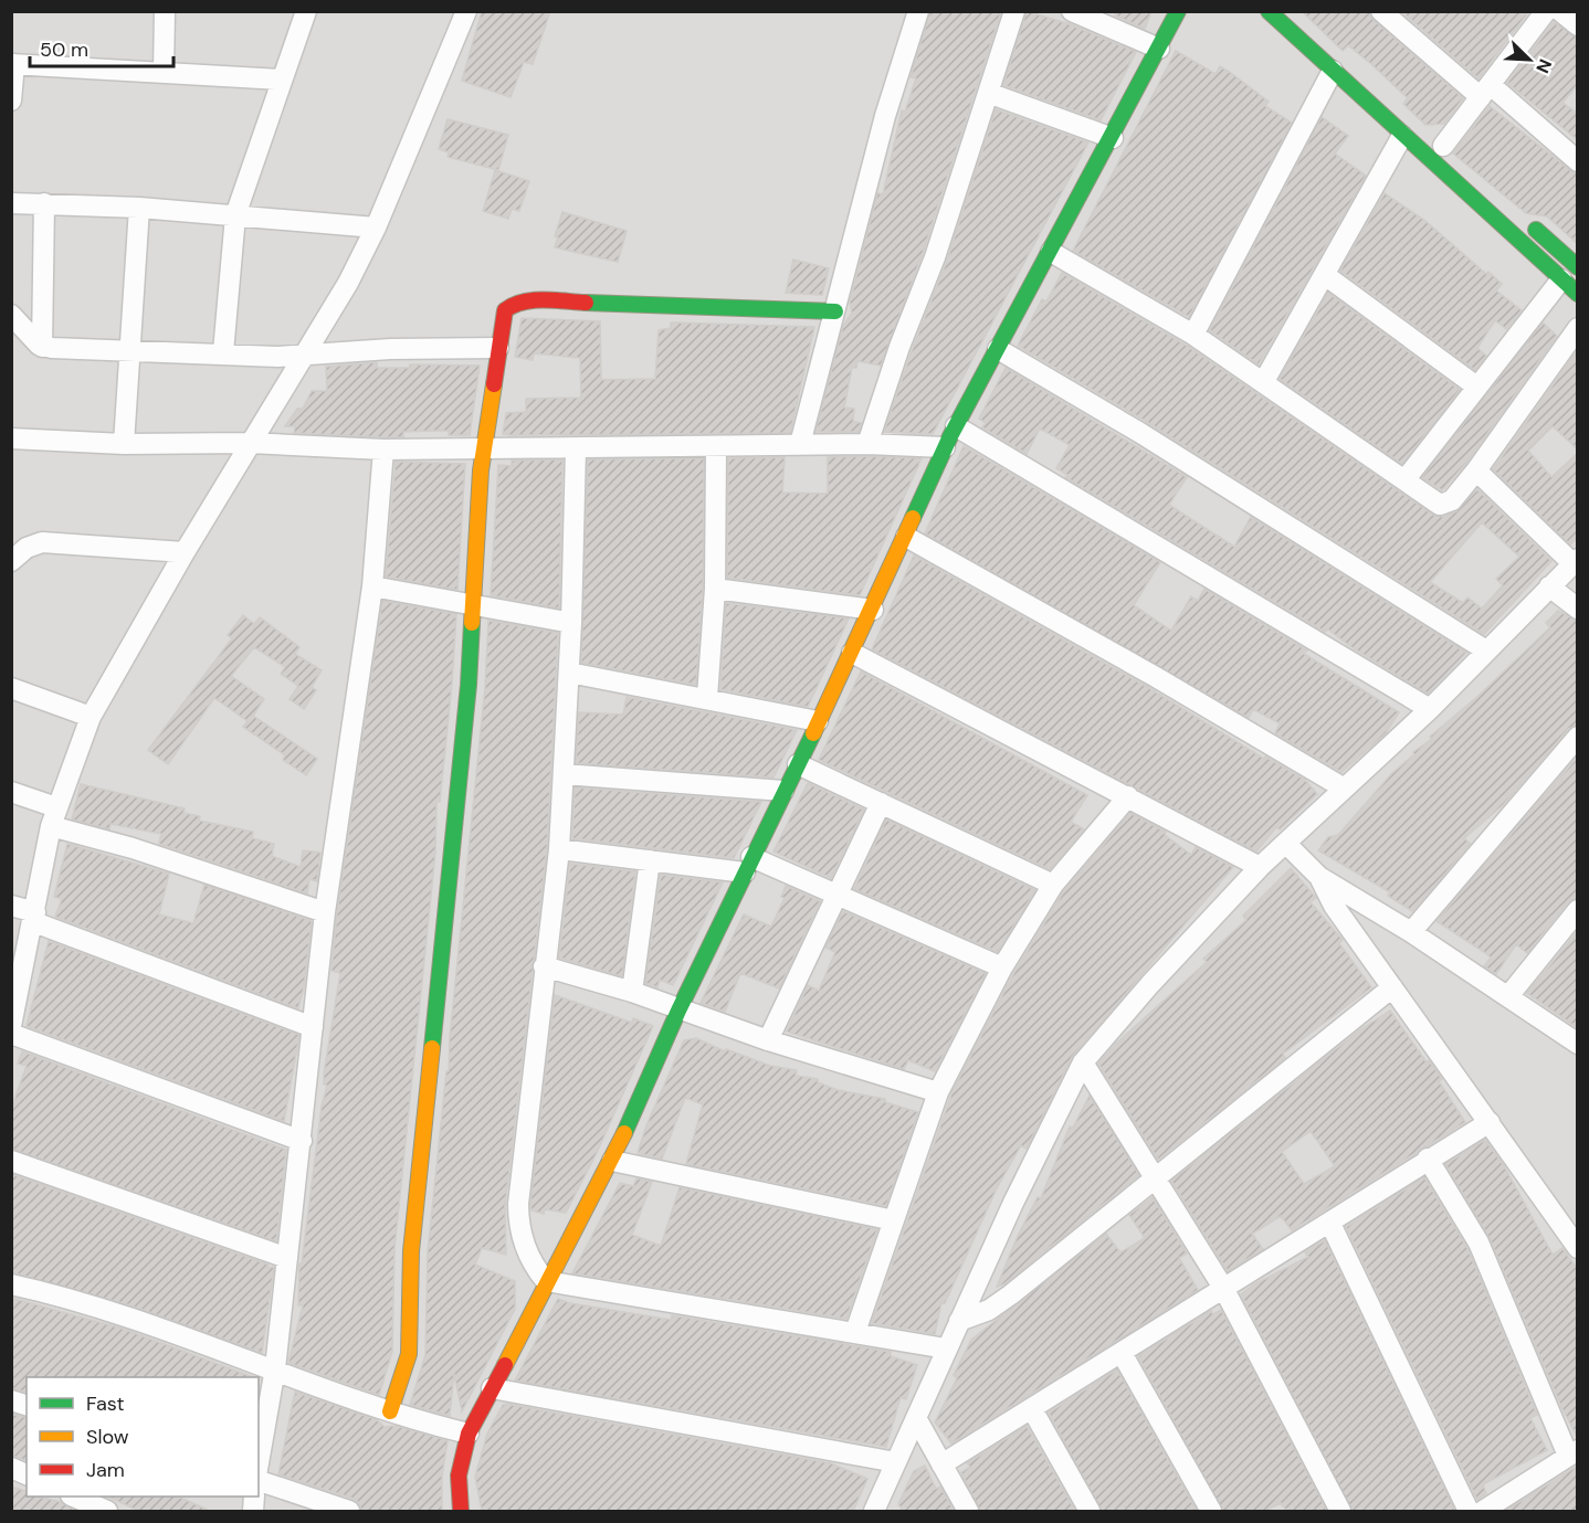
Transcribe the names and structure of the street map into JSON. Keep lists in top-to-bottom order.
{
  "legend": ["Fast", "Slow", "Jam"],
  "scale_bar": "50 m",
  "north": "bottom right"
}
